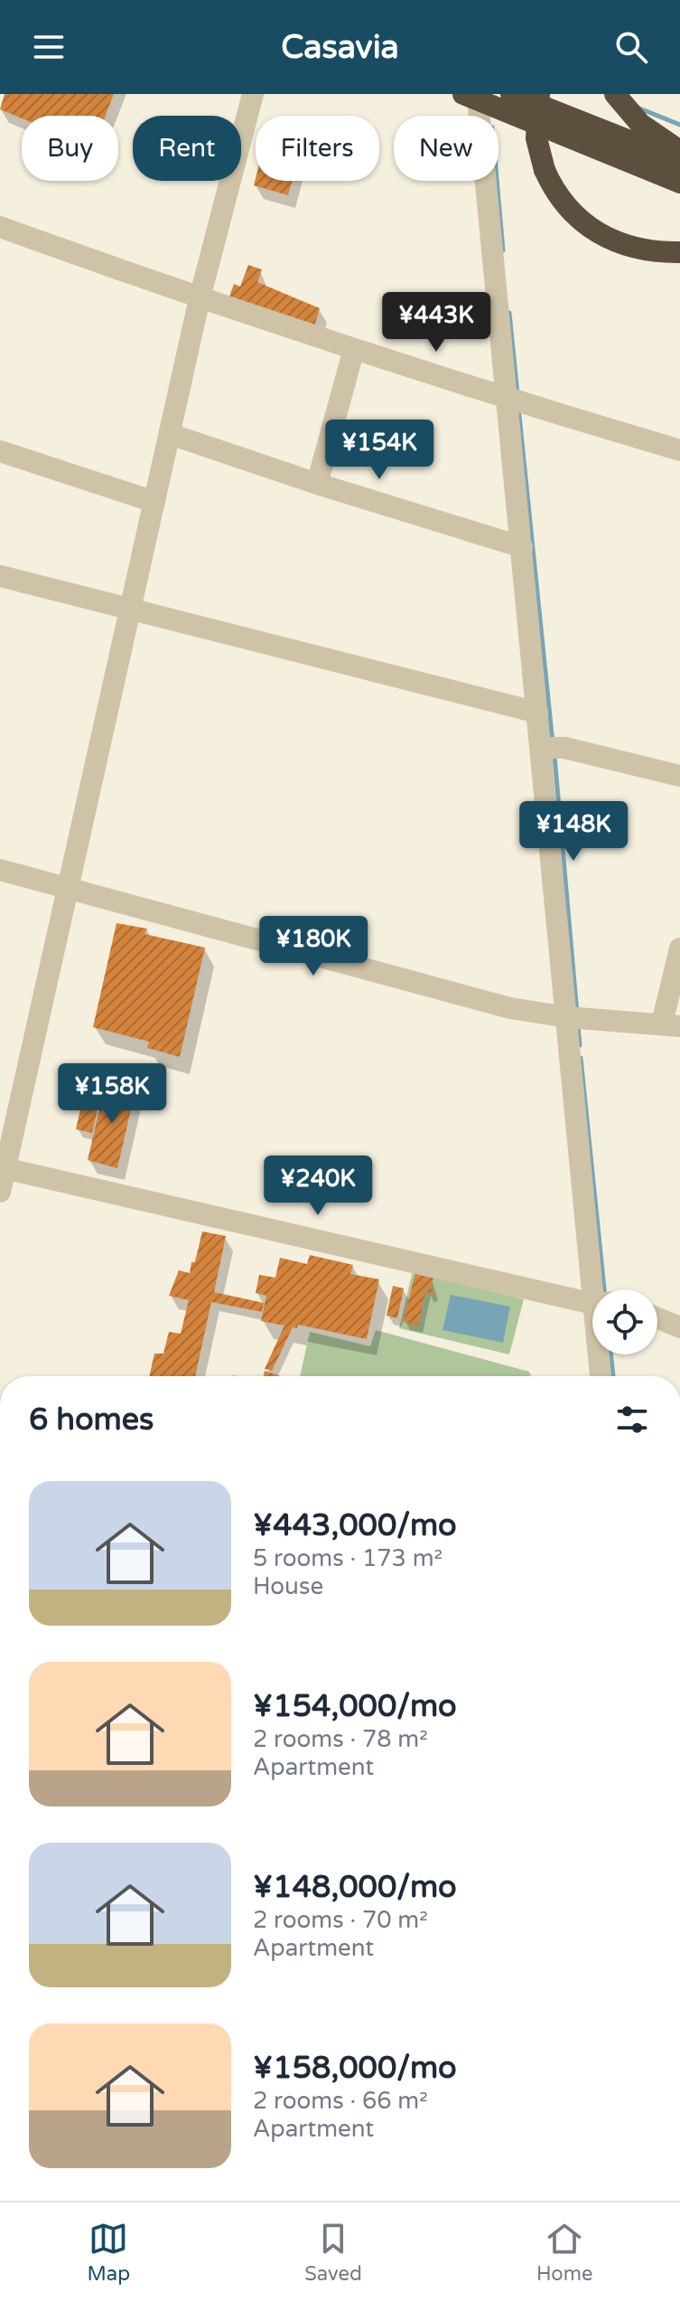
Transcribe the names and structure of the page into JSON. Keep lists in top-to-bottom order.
{
  "page": {
    "header": "Casavia",
    "chip": [
      "Buy",
      "Rent",
      "Filters",
      "New"
    ],
    "price": [
      "¥443K",
      "¥154K",
      "¥148K",
      "¥180K",
      "¥158K",
      "¥240K"
    ],
    "heading": "6 homes",
    "list": [
      {
        "name": "¥443,000/mo",
        "note": "5 rooms · 173 m² · House"
      },
      {
        "name": "¥154,000/mo",
        "note": "2 rooms · 78 m² · Apartment"
      },
      {
        "name": "¥148,000/mo",
        "note": "2 rooms · 70 m² · Apartment"
      },
      {
        "name": "¥158,000/mo",
        "note": "2 rooms · 66 m² · Apartment"
      }
    ],
    "tabs": ["Map", "Saved", "Home"]
  }
}
